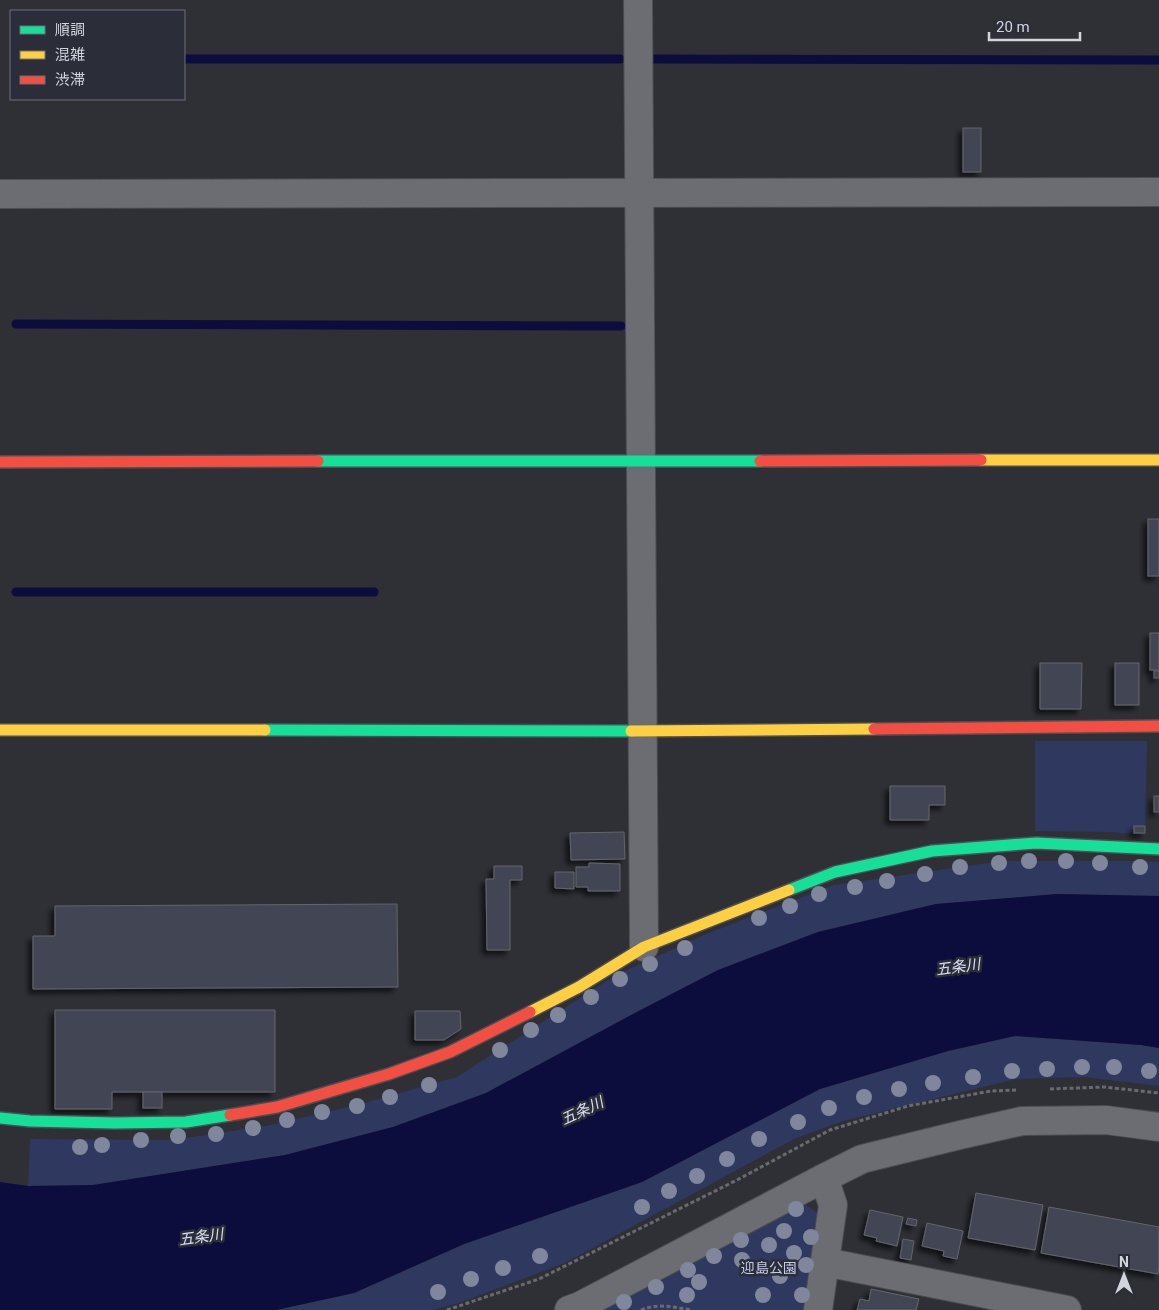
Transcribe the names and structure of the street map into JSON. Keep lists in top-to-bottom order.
{
  "water": ["五条川"],
  "parks": ["迎島公園"],
  "legend": ["順調", "混雑", "渋滞"],
  "scale_bar": "20 m",
  "north": "top"
}
